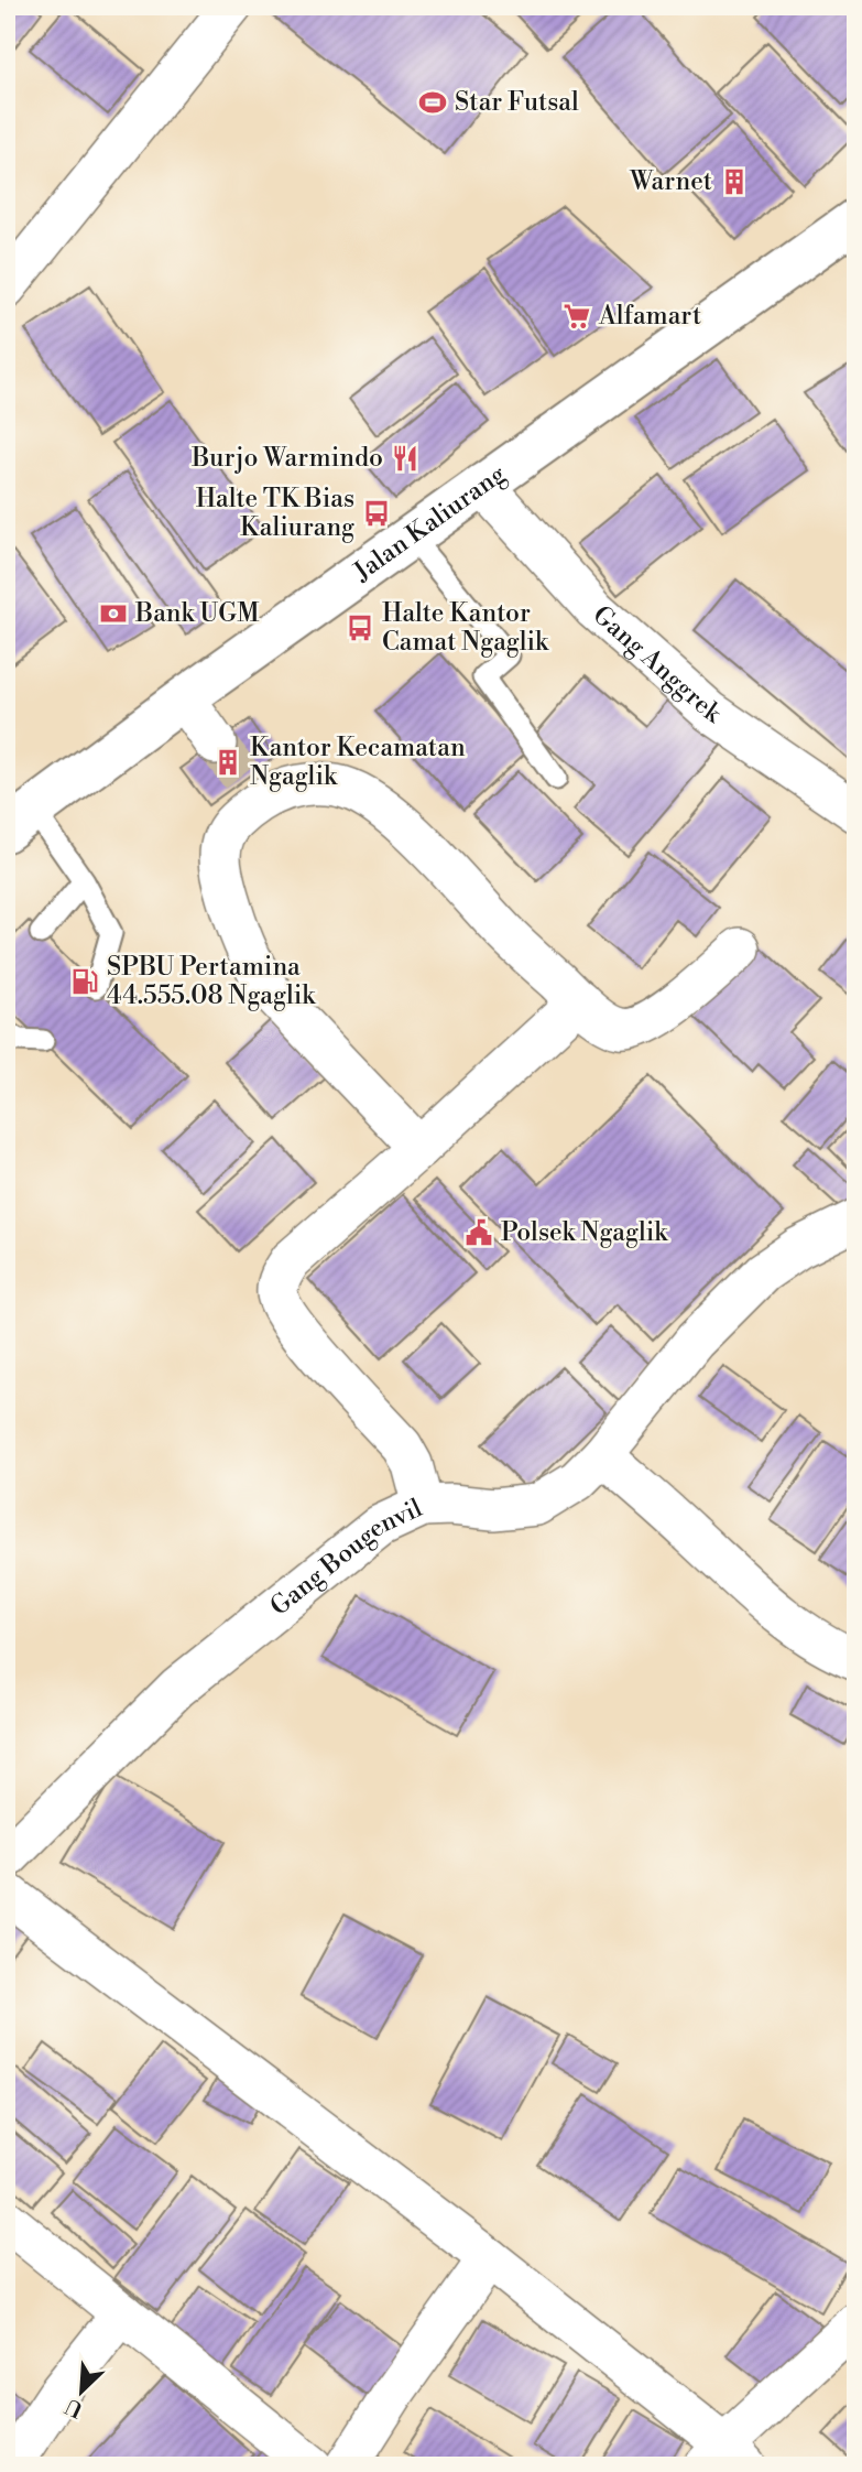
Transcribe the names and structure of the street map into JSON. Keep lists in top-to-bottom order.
{
  "streets": {
    "main road": ["Jalan Kaliurang"],
    "street": ["Gang Anggrek", "Gang Bougenvil"]
  },
  "crossings": [
    ["Jalan Kaliurang", "Gang Anggrek"]
  ],
  "places": {
    "sports": ["Star Futsal"],
    "building": ["Warnet", "Kantor Kecamatan Ngaglik"],
    "supermarket": ["Alfamart"],
    "restaurant": ["Burjo Warmindo"],
    "bus stop": ["Halte TK Bias Kaliurang", "Halte Kantor Camat Ngaglik"],
    "bank": ["Bank UGM"],
    "fuel station": ["SPBU Pertamina 44.555.08 Ngaglik"],
    "public building": ["Polsek Ngaglik"]
  },
  "north": "bottom left"
}
